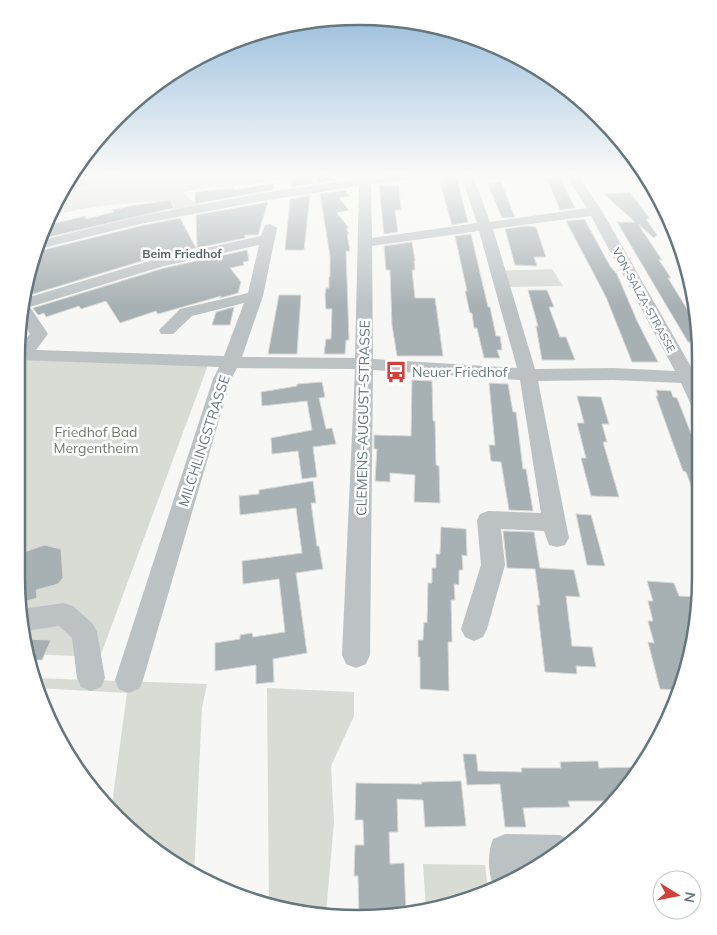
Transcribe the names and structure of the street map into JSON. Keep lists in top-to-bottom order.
{
  "streets": {
    "street": ["VON-SALZA-STRASSE", "CLEMENS-AUGUST-STRASSE", "MILCHLINGSTRASSE"]
  },
  "crossings": [
    ["CLEMENS-AUGUST-STRASSE", "MILCHLINGSTRASSE"]
  ],
  "districts": ["Beim Friedhof"],
  "parks": ["Friedhof Bad Mergentheim"],
  "places": {
    "bus stop": ["Neuer Friedhof"]
  },
  "north": "right"
}
